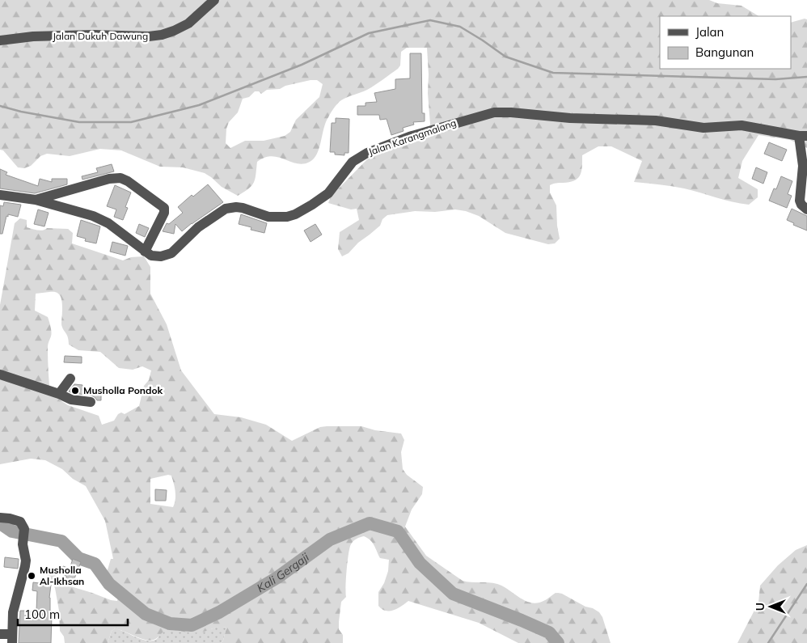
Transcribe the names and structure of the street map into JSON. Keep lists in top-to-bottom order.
{
  "streets": {
    "street": ["Jalan Dukuh Dawung", "Jalan Karangmalang"]
  },
  "water": ["Kali Gergaji"],
  "places": ["Musholla Pondok", "Musholla Al-Ikhsan"],
  "legend": ["Jalan", "Bangunan"],
  "scale_bar": "100 m",
  "north": "left"
}
